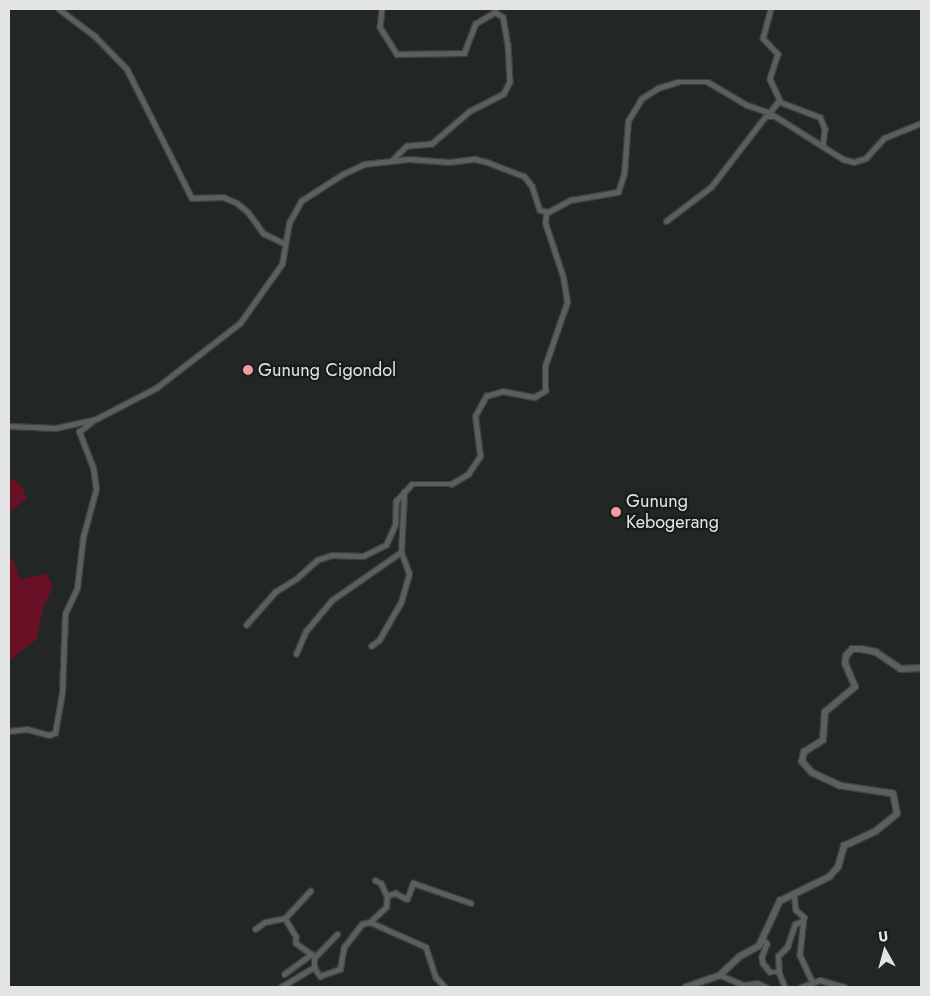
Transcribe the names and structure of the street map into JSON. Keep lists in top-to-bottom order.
{
  "places": ["Gunung Cigondol", "Gunung Kebogerang"],
  "north": "top"
}
